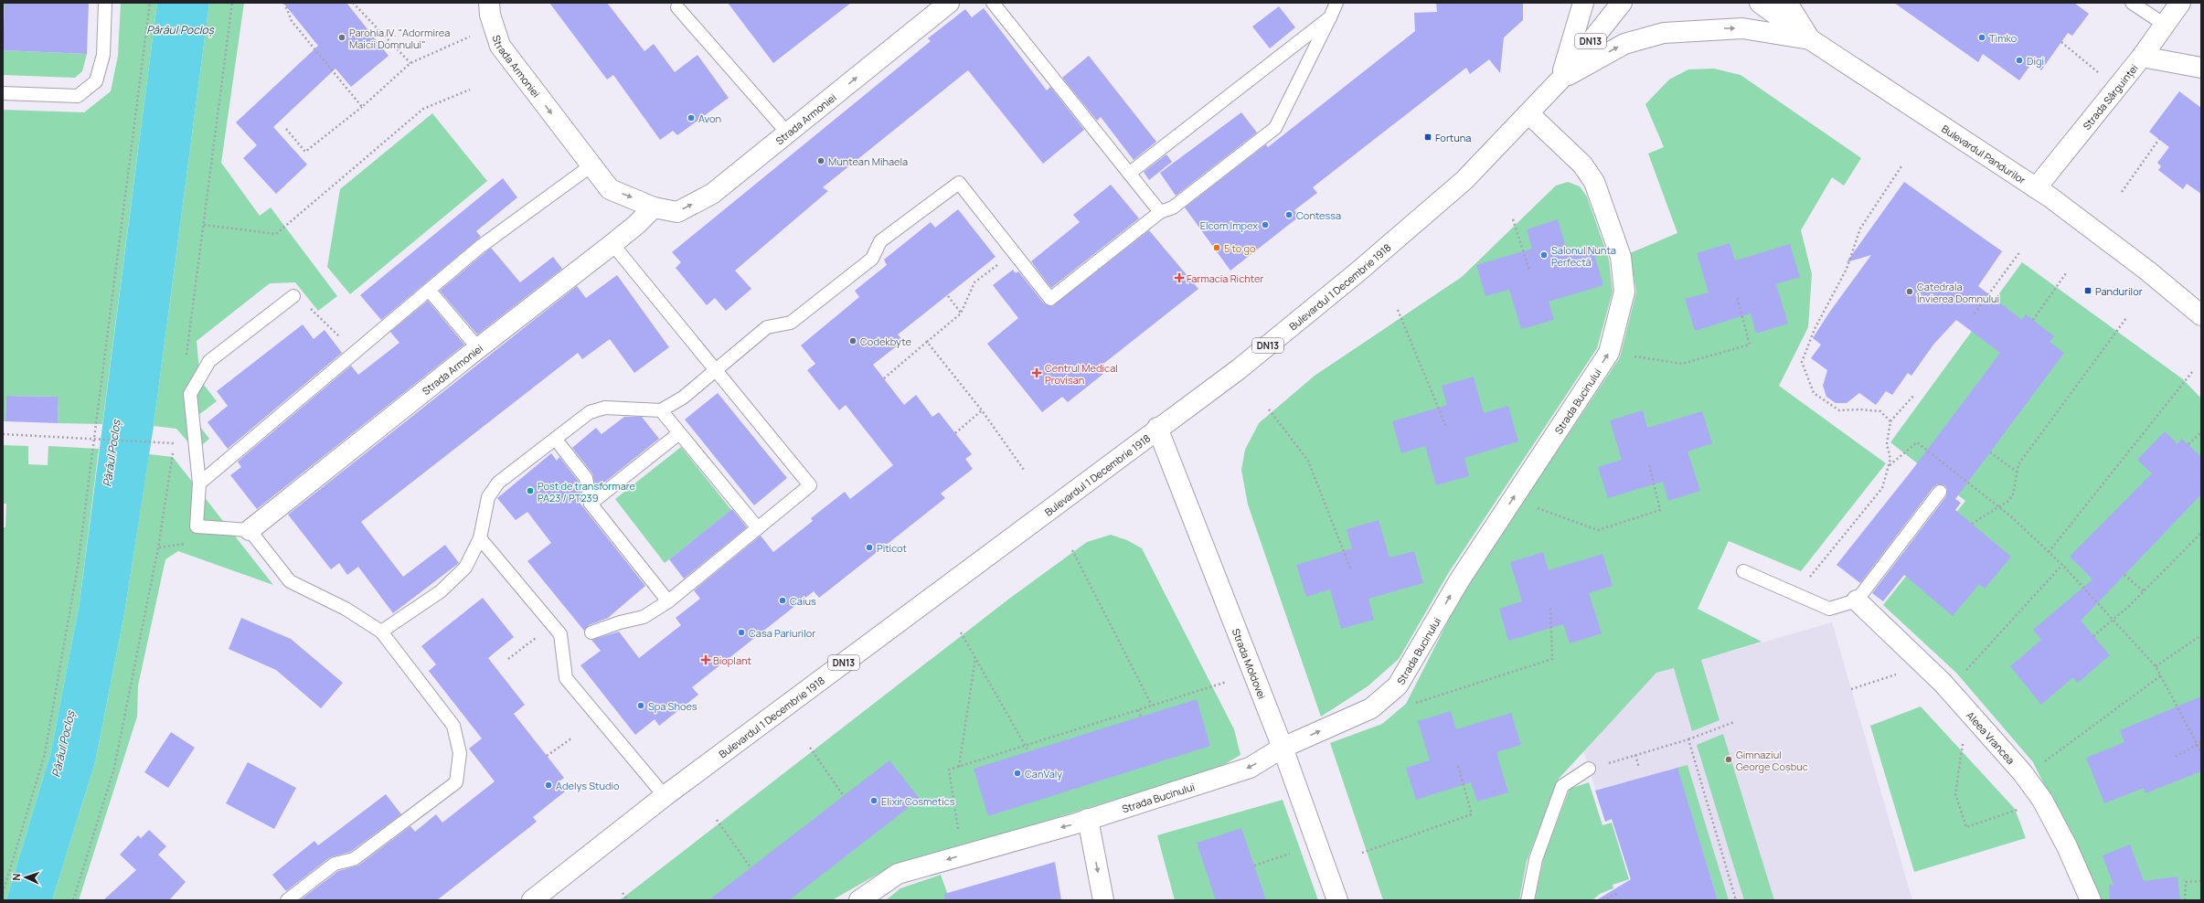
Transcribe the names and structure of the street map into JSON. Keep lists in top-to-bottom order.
{
  "streets": {
    "street": [
      "DN13",
      "Strada Armoniei",
      "Strada Sârguinței",
      "Bulevardul Pandurilor",
      "Bulevardul 1 Decembrie 1918",
      "Strada Bucinului",
      "Strada Moldovei",
      "Aleea Vrancea"
    ]
  },
  "crossings": [
    ["Strada Sârguinței", "Bulevardul Pandurilor"],
    ["Bulevardul 1 Decembrie 1918", "Strada Bucinului"],
    ["Bulevardul 1 Decembrie 1918", "Strada Moldovei"],
    ["Strada Bucinului", "Strada Moldovei"]
  ],
  "water": ["Pârâul Pocloș"],
  "places": {
    "other": [
      "Parohia IV. \"Adormirea Maicii Domnului\"",
      "Timko",
      "Digi",
      "Avon",
      "Muntean Mihaela",
      "Contessa",
      "Elcom Impex",
      "5 to go",
      "Salonul Nunta Perfectă",
      "Catedrala Învierea Domnului",
      "Codekbyte",
      "Post de transformare PA23 / PT239",
      "Piticot",
      "Caius",
      "Casa Pariurilor",
      "Spa Shoes",
      "Gimnaziul George Coșbuc",
      "CanValy",
      "Adelys Studio",
      "Elixir Cosmetics"
    ],
    "transit": ["Fortuna", "Pandurilor"],
    "health": ["Farmacia Richter", "Centrul Medical Provisan", "Bioplant"]
  },
  "north": "left"
}
